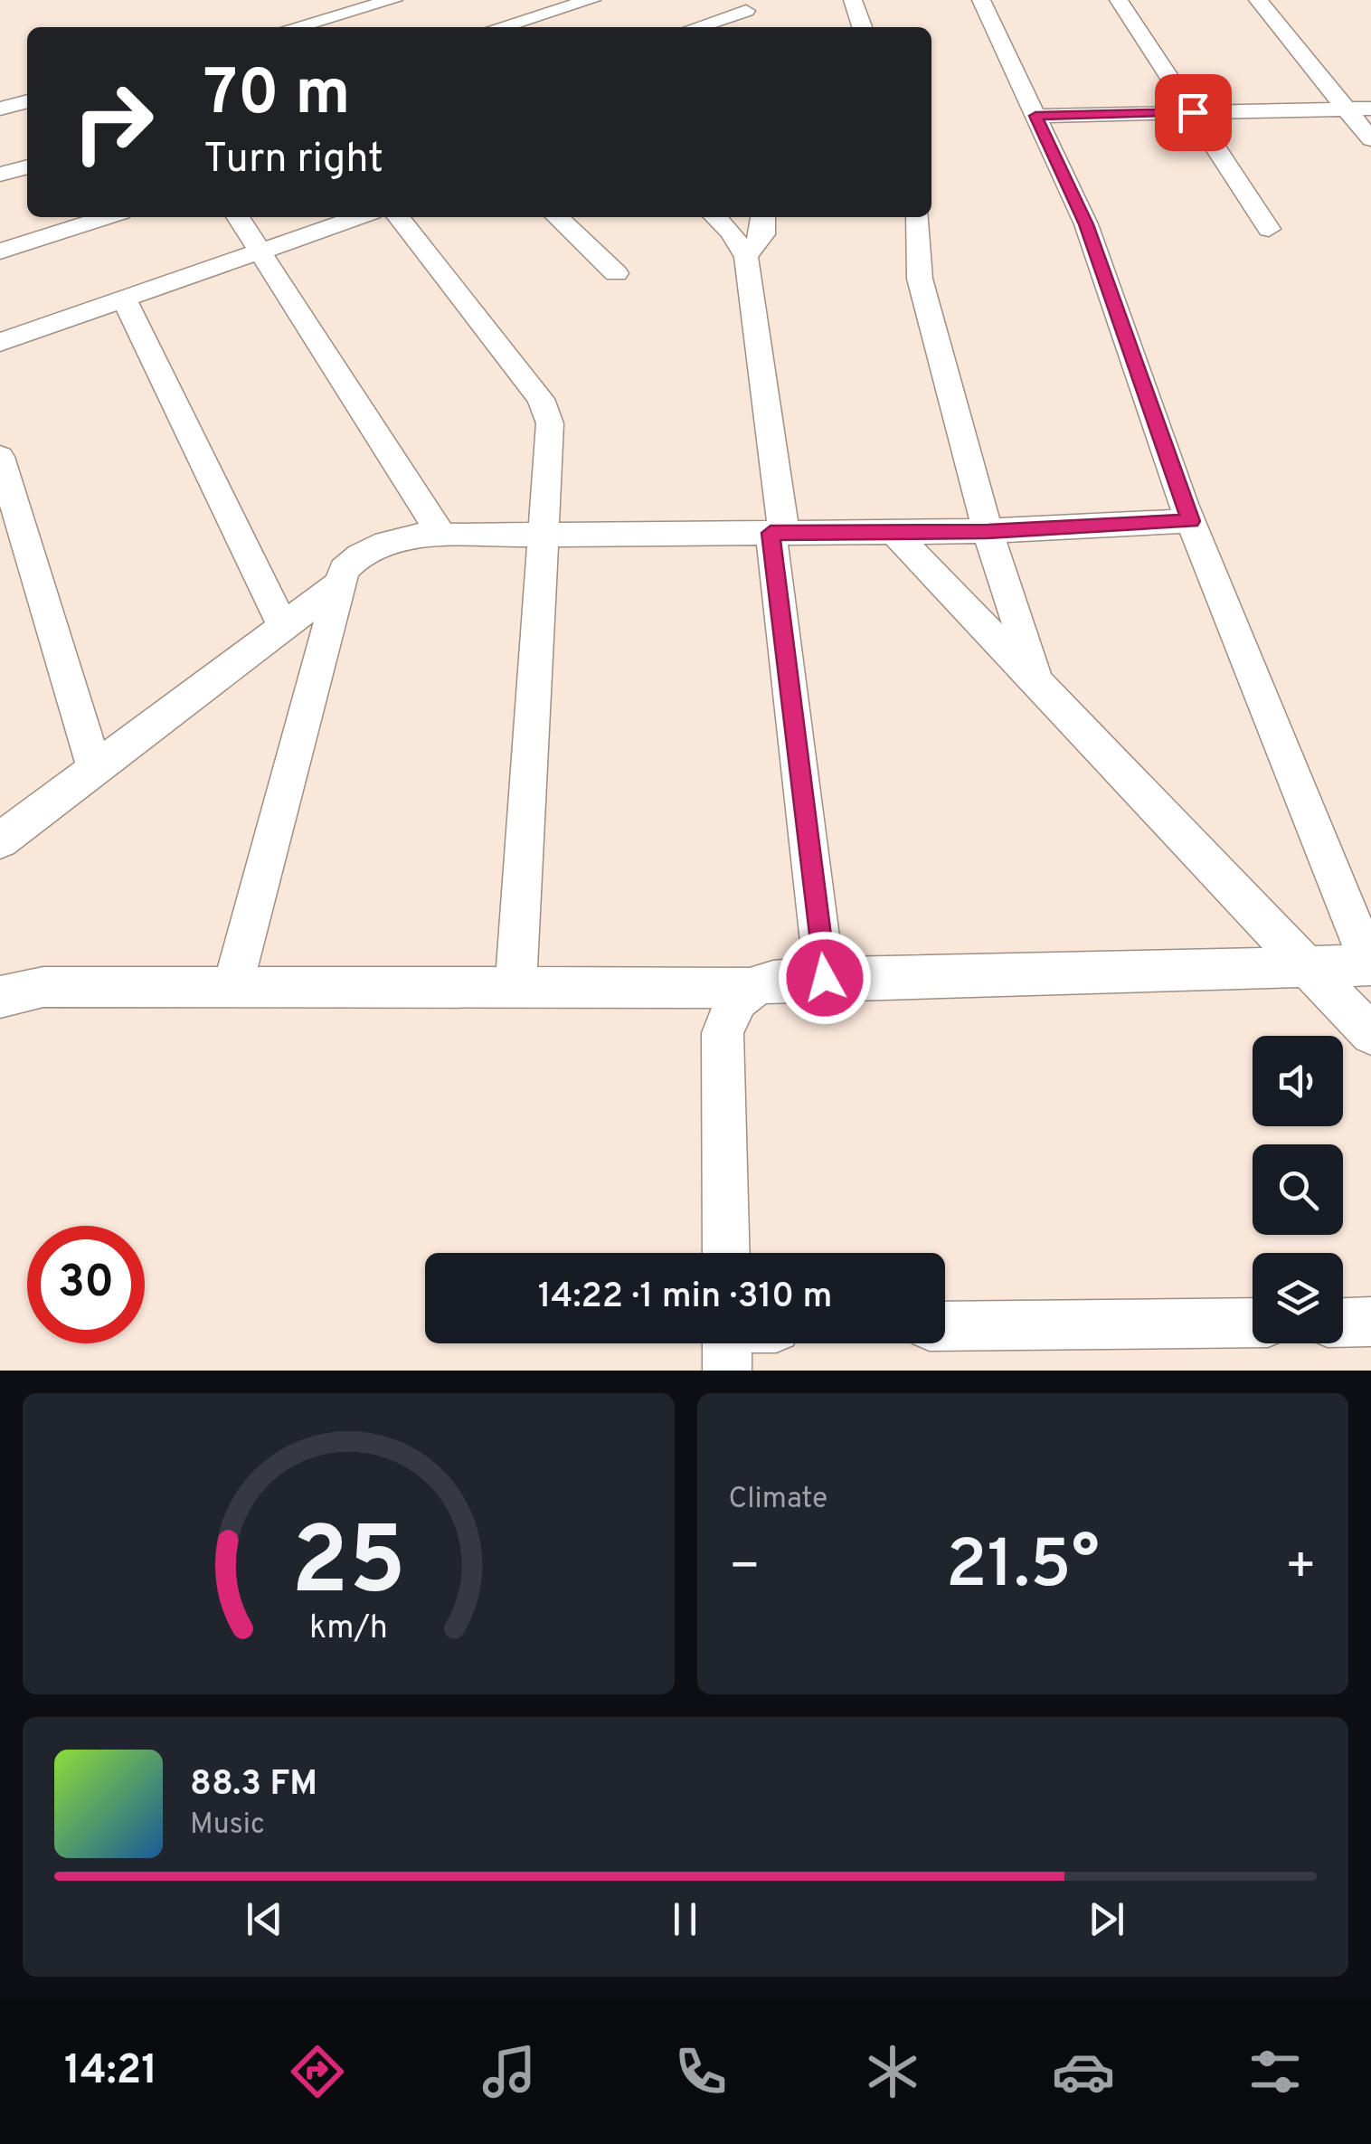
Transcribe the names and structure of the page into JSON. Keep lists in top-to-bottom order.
{
  "page": {
    "turn": ["70 m", "Turn right"],
    "limit": "30",
    "trip": "14:22 · 1 min · 310 m",
    "tile": "Climate",
    "heat": ["−", "21.5°", "+"],
    "song": ["88.3 FM", "Music"],
    "tabs": "14:21",
    "gauge": ["25", "km/h"]
  }
}
